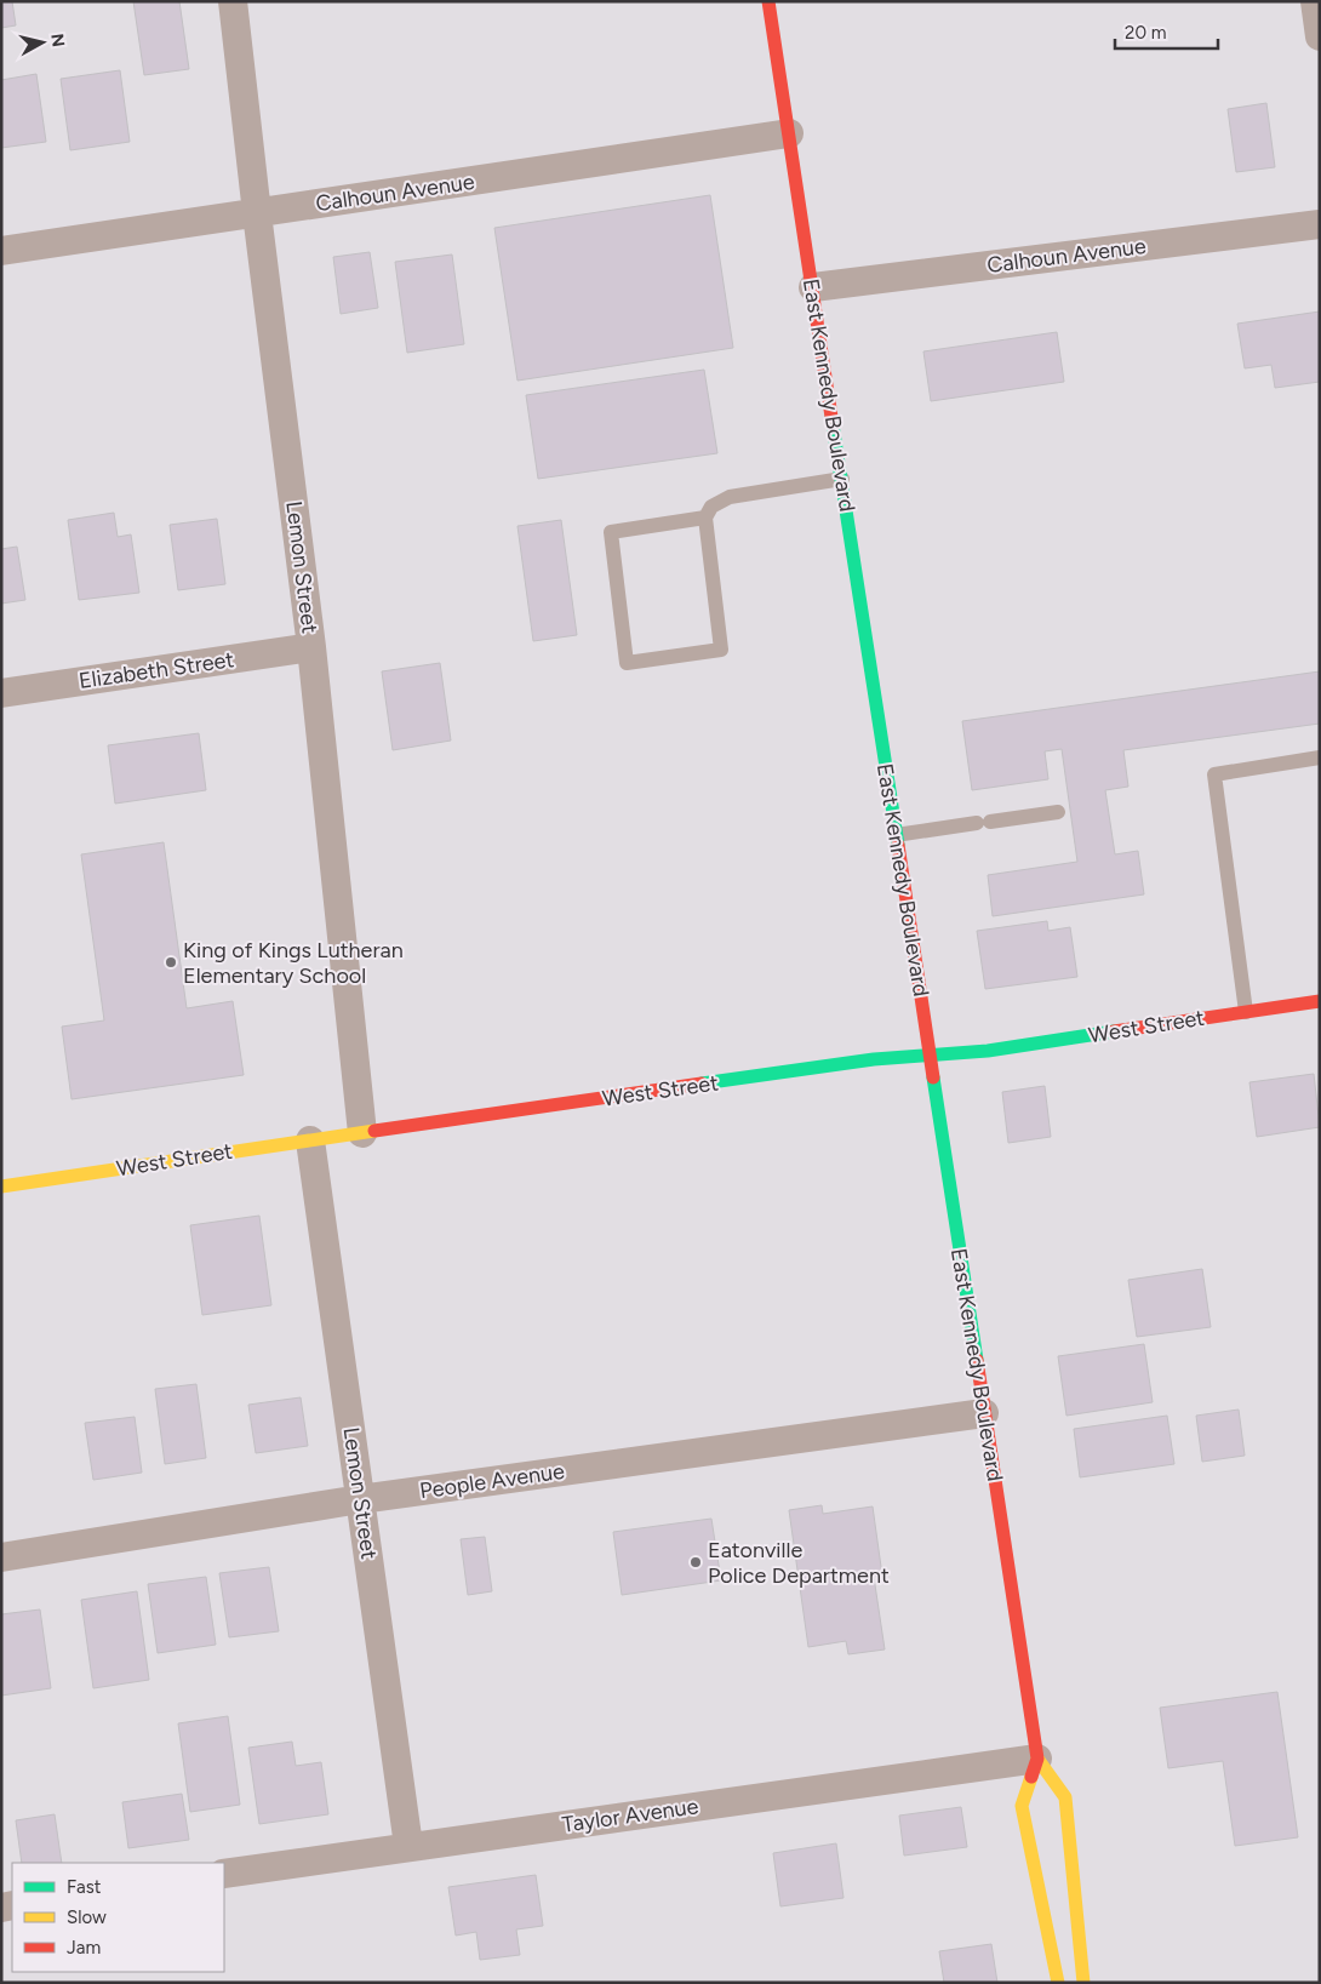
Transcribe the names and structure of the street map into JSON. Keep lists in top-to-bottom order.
{
  "streets": {
    "main road": ["East Kennedy Boulevard", "West Street"],
    "street": [
      "Calhoun Avenue",
      "Lemon Street",
      "Elizabeth Street",
      "People Avenue",
      "Taylor Avenue"
    ]
  },
  "crossings": [
    ["Calhoun Avenue", "East Kennedy Boulevard"],
    ["Calhoun Avenue", "Lemon Street"],
    ["East Kennedy Boulevard", "West Street"],
    ["East Kennedy Boulevard", "People Avenue"],
    ["East Kennedy Boulevard", "Taylor Avenue"],
    ["Lemon Street", "Elizabeth Street"],
    ["Lemon Street", "West Street"],
    ["Lemon Street", "People Avenue"],
    ["Lemon Street", "Taylor Avenue"]
  ],
  "places": ["King of Kings Lutheran Elementary School", "Eatonville Police Department"],
  "legend": ["Fast", "Slow", "Jam"],
  "scale_bar": "20 m",
  "north": "right"
}
